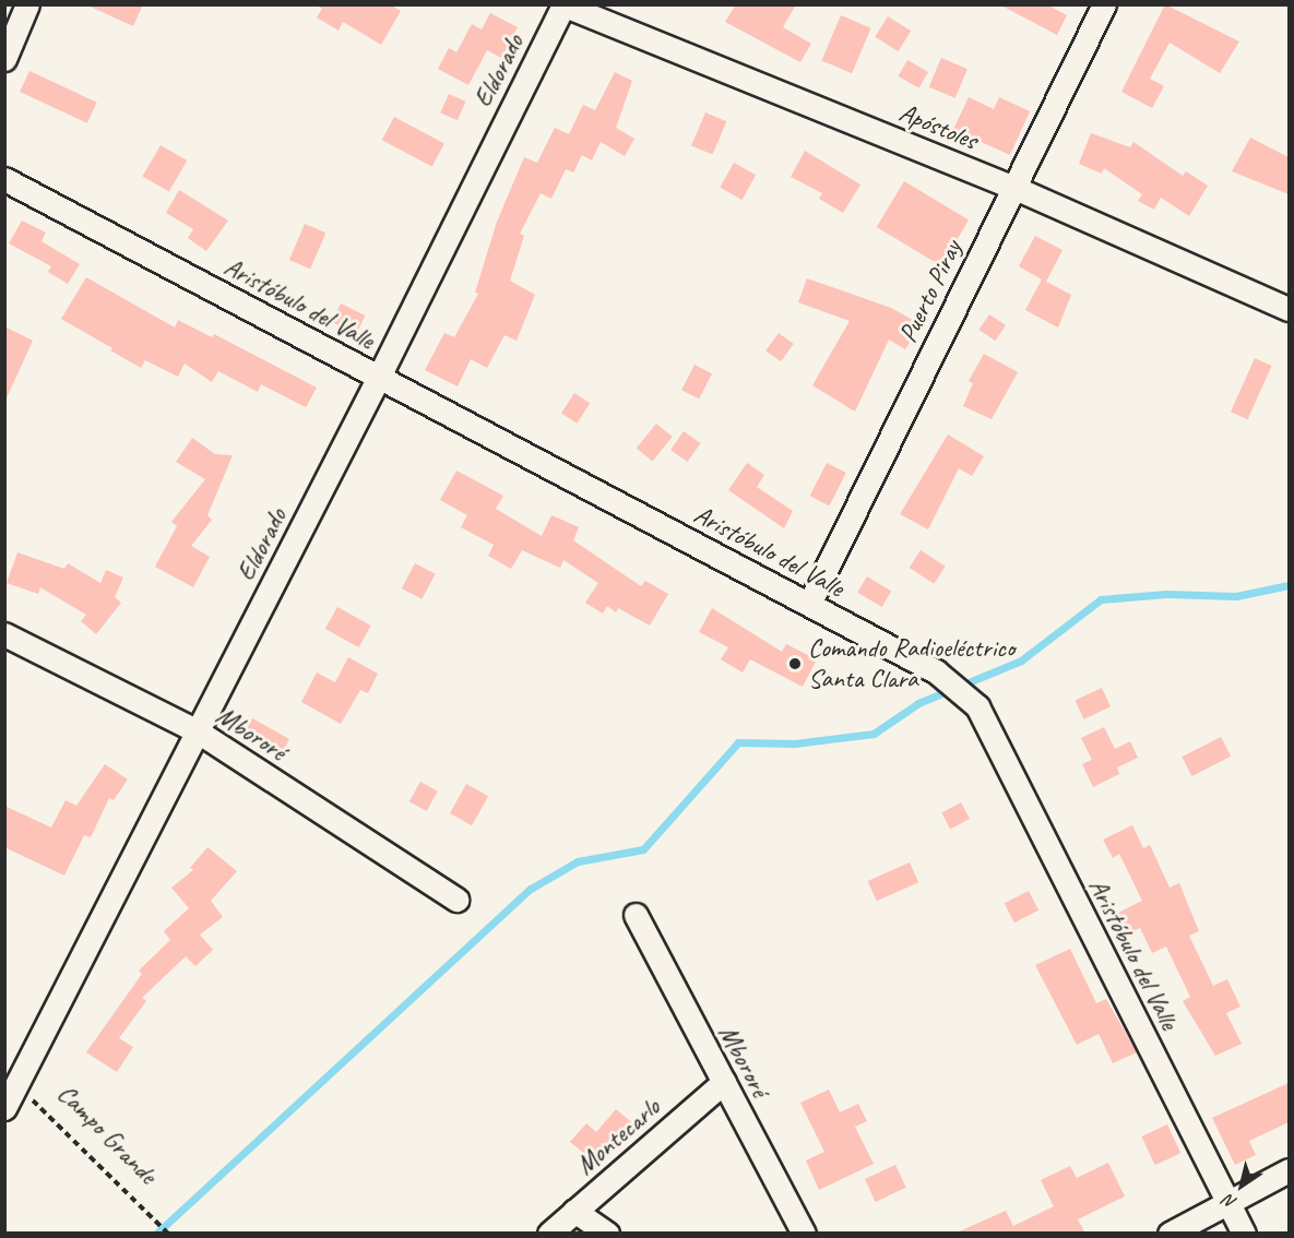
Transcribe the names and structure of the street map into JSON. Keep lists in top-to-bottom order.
{
  "streets": {
    "street": [
      "Eldorado",
      "Apóstoles",
      "Puerto Piray",
      "Aristóbulo del Valle",
      "Mbororé",
      "Montecarlo"
    ],
    "path": ["Campo Grande"]
  },
  "crossings": [
    ["Eldorado", "Apóstoles"],
    ["Eldorado", "Aristóbulo del Valle"],
    ["Eldorado", "Mbororé"],
    ["Eldorado", "Campo Grande"],
    ["Apóstoles", "Puerto Piray"],
    ["Puerto Piray", "Aristóbulo del Valle"],
    ["Mbororé", "Montecarlo"]
  ],
  "places": ["Comando Radioeléctrico Santa Clara"],
  "north": "bottom left"
}
